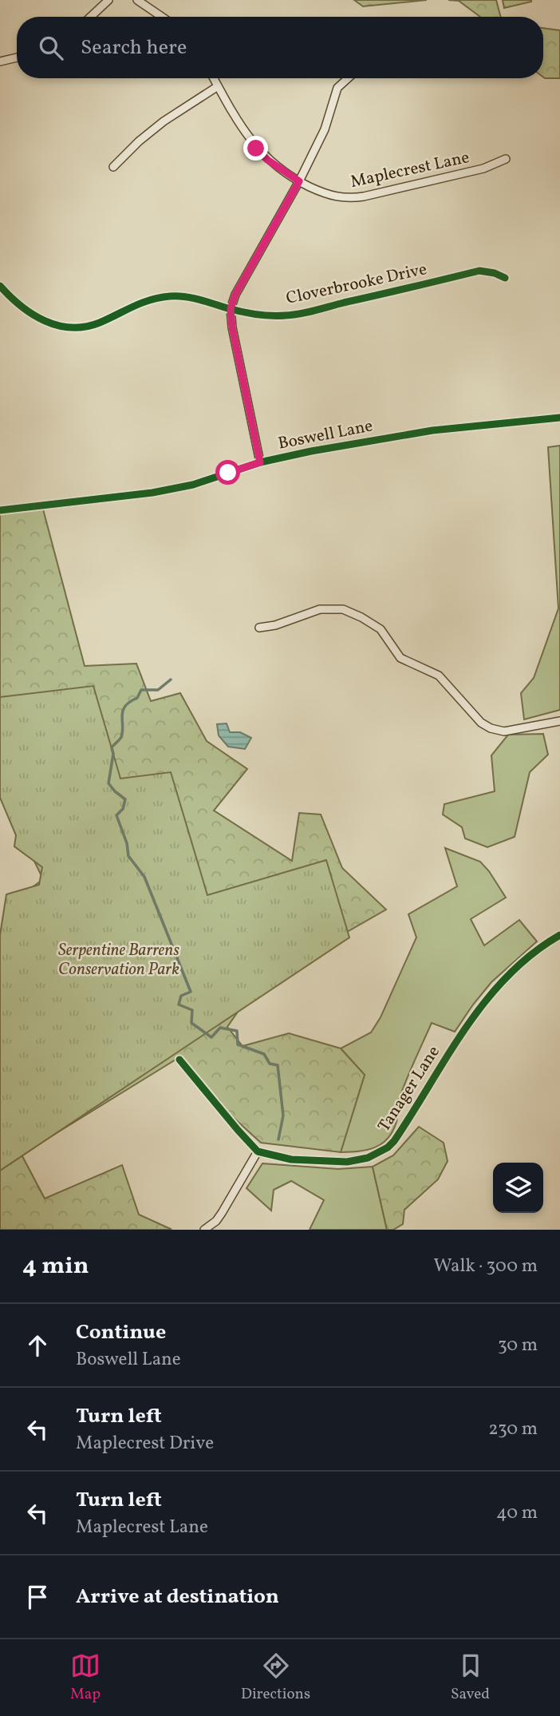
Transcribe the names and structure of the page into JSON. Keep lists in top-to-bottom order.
{
  "streets": {
    "street": [
      "Maplecrest Lane",
      "Cloverbrooke Drive",
      "Boswell Lane",
      "Tanager Lane"
    ]
  },
  "parks": ["Serpentine Barrens Conservation Park"],
  "page": {
    "search": "Search here",
    "heading": ["4 min", "Walk · 300 m"],
    "list": [
      ["Continue", "Boswell Lane", "30 m"],
      ["Turn left", "Maplecrest Drive", "230 m"],
      ["Turn left", "Maplecrest Lane", "40 m"],
      "Arrive at destination"
    ],
    "nav": ["Map", "Directions", "Saved"]
  }
}
